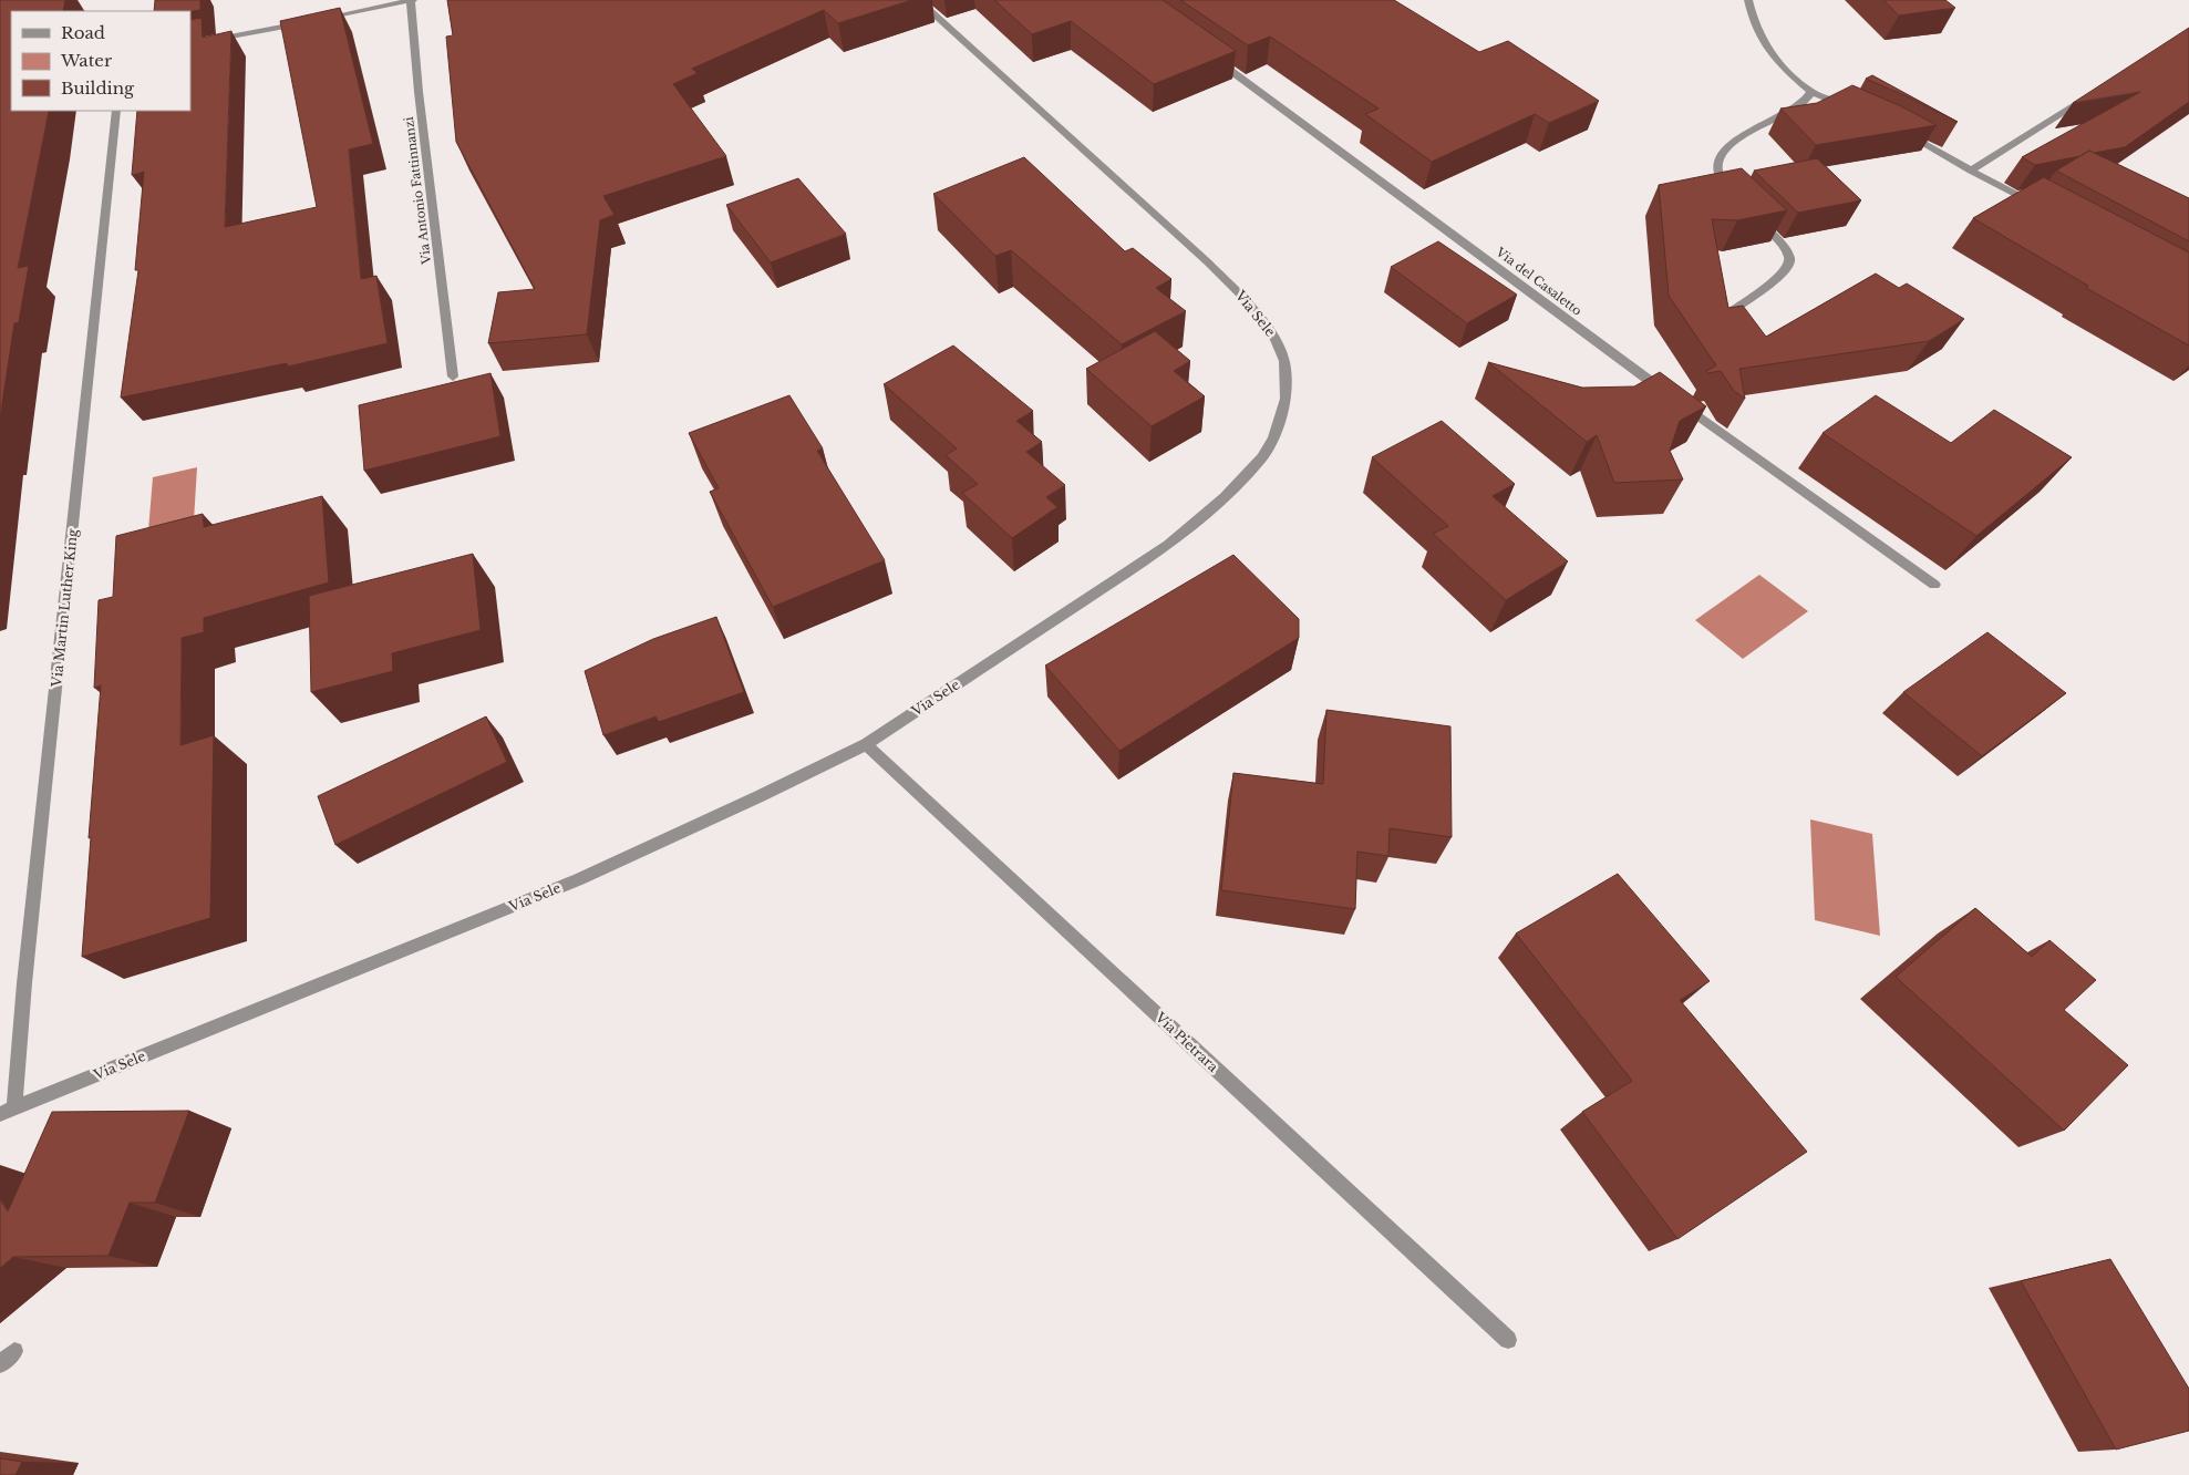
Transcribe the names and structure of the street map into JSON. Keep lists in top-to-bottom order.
{
  "streets": {
    "street": [
      "Via Antonio Fattinnanzi",
      "Via del Casaletto",
      "Via Sele",
      "Via Martin Luther King",
      "Via Pietrara"
    ]
  },
  "crossings": [
    ["Via Sele", "Via Martin Luther King"],
    ["Via Sele", "Via Pietrara"]
  ],
  "legend": ["Road", "Water", "Building"]
}
